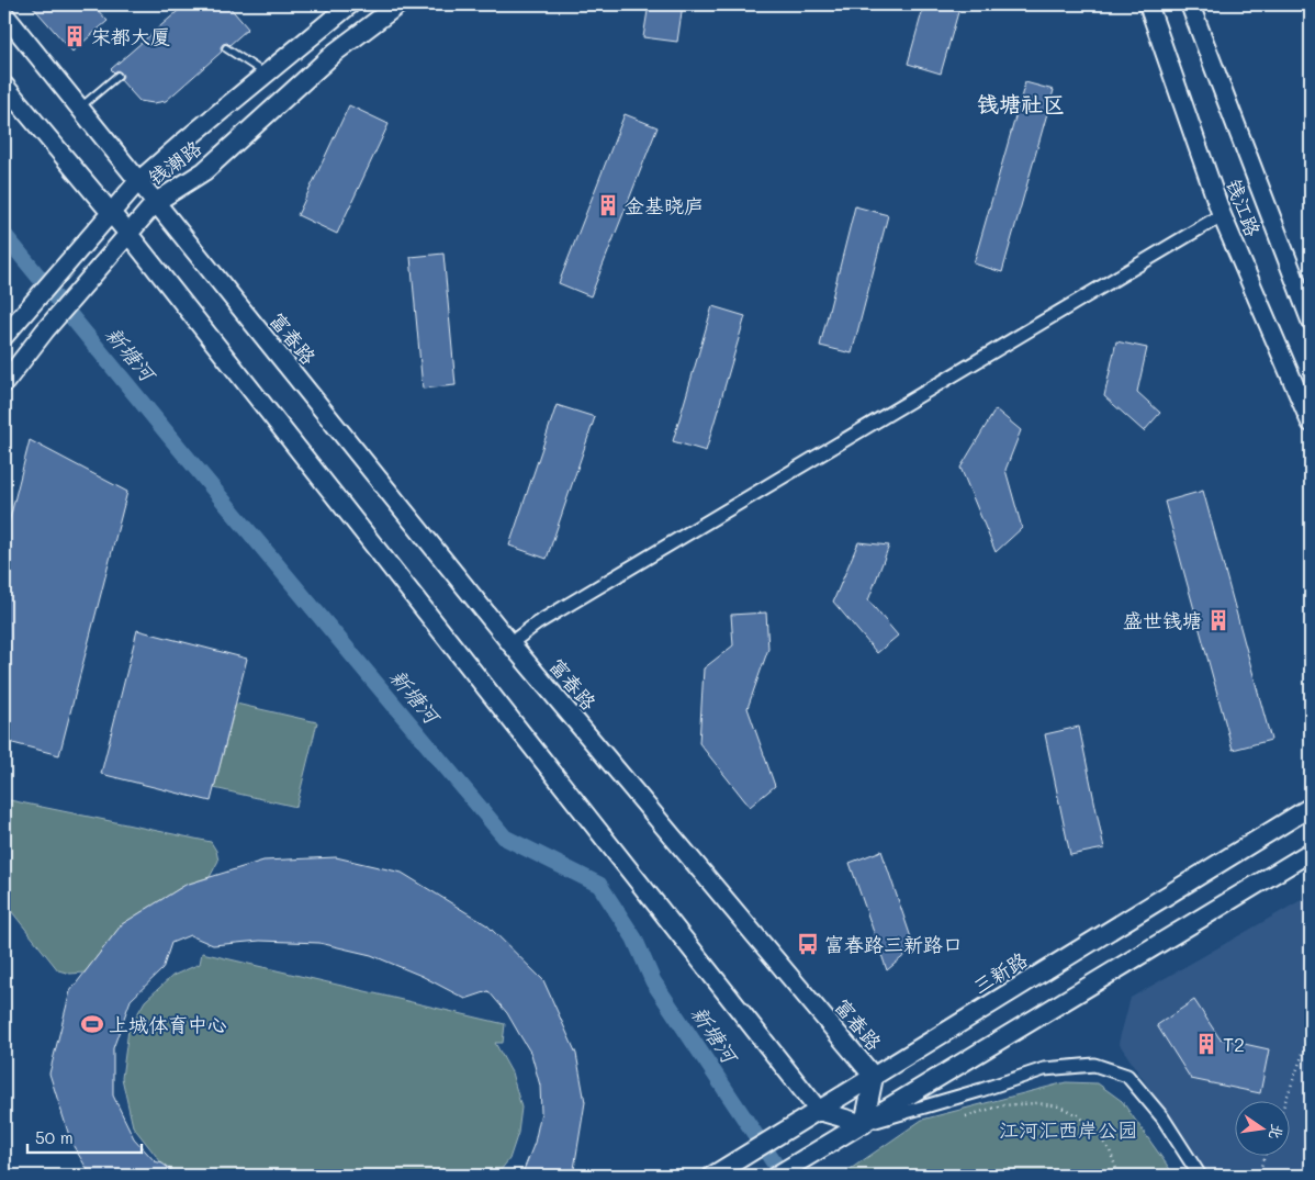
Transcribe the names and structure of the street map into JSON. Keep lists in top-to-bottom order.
{
  "streets": {
    "main road": [
      "钱潮路",
      "钱江路",
      "富春路",
      "三新路"
    ]
  },
  "crossings": [
    ["钱潮路", "富春路"],
    ["富春路", "三新路"]
  ],
  "districts": ["钱塘社区"],
  "water": ["新塘河"],
  "parks": ["江河汇西岸公园"],
  "places": {
    "building": [
      "宋都大厦",
      "金基晓庐",
      "盛世钱塘",
      "T2"
    ],
    "bus stop": ["富春路三新路口"],
    "sports": ["上城体育中心"]
  },
  "scale_bar": "50 m",
  "north": "right"
}
